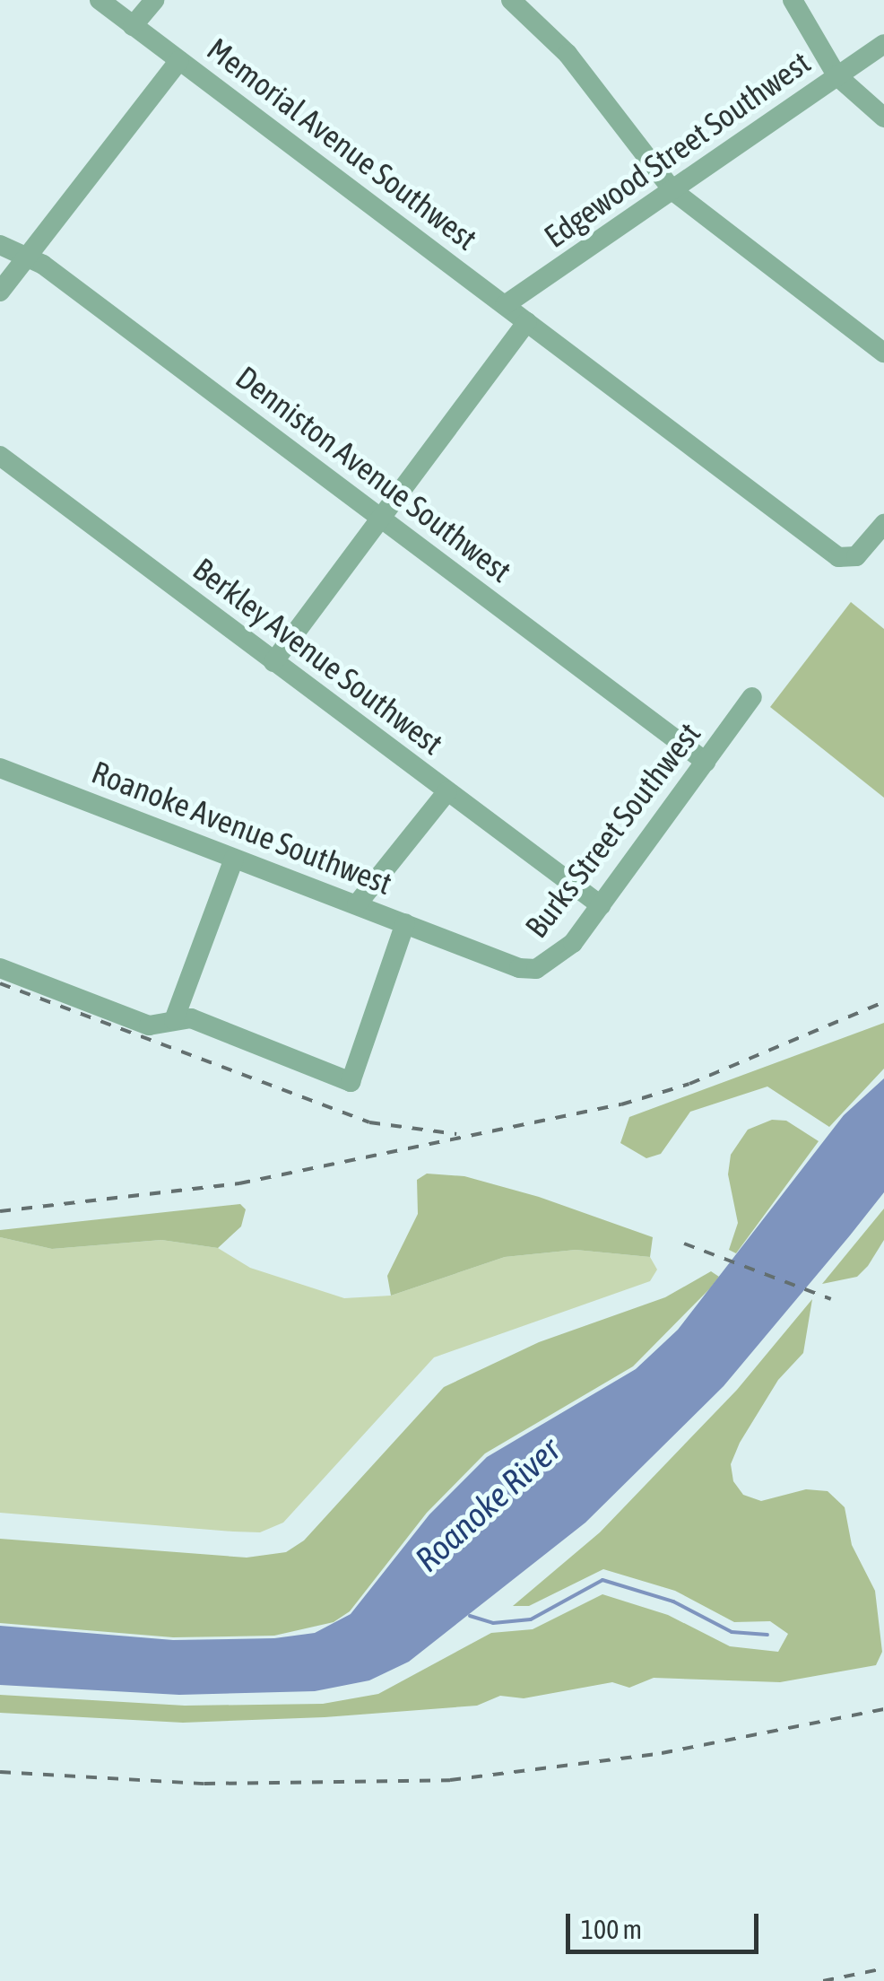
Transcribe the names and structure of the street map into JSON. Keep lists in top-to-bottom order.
{
  "streets": {
    "street": [
      "Memorial Avenue Southwest",
      "Edgewood Street Southwest",
      "Denniston Avenue Southwest",
      "Berkley Avenue Southwest",
      "Roanoke Avenue Southwest",
      "Burks Street Southwest"
    ]
  },
  "crossings": [
    ["Memorial Avenue Southwest", "Edgewood Street Southwest"],
    ["Denniston Avenue Southwest", "Burks Street Southwest"],
    ["Berkley Avenue Southwest", "Burks Street Southwest"],
    ["Roanoke Avenue Southwest", "Burks Street Southwest"]
  ],
  "water": ["Roanoke River"],
  "scale_bar": "100 m"
}
